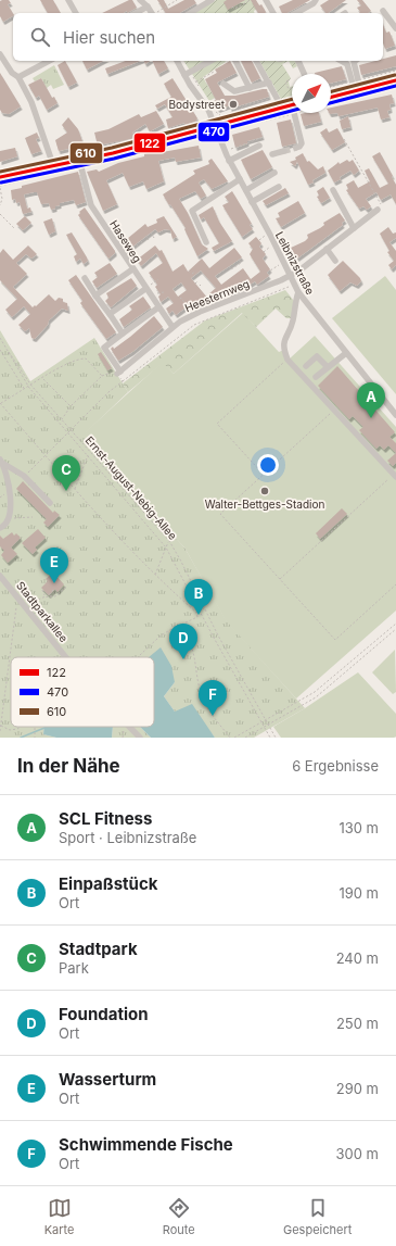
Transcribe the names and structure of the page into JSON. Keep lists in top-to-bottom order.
{
  "streets": {
    "street": [
      "Haseweg",
      "Leibnizstraße",
      "Heesternweg",
      "Stadtparkallee"
    ],
    "path": ["Ernst-August-Nebig-Allee"]
  },
  "crossings": [
    ["Haseweg", "Heesternweg"],
    ["Leibnizstraße", "Heesternweg"]
  ],
  "places": ["Bodystreet", "Walter-Bettges-Stadion"],
  "lines": ["transit line 610", "transit line 122", "transit line 470"],
  "legend": ["122", "470", "610"],
  "north": "top right",
  "page": {
    "search": "Hier suchen",
    "pins": [
      "A",
      "C",
      "E",
      "B",
      "D",
      "F"
    ],
    "heading": ["In der Nähe", "6 Ergebnisse"],
    "list": [
      {
        "mark": "A",
        "name": "SCL Fitness",
        "note": "Sport · Leibnizstraße",
        "value": "130 m"
      },
      {
        "mark": "B",
        "name": "Einpaßstück",
        "note": "Ort",
        "value": "190 m"
      },
      {
        "mark": "C",
        "name": "Stadtpark",
        "note": "Park",
        "value": "240 m"
      },
      {
        "mark": "D",
        "name": "Foundation",
        "note": "Ort",
        "value": "250 m"
      },
      {
        "mark": "E",
        "name": "Wasserturm",
        "note": "Ort",
        "value": "290 m"
      },
      {
        "mark": "F",
        "name": "Schwimmende Fische",
        "note": "Ort",
        "value": "300 m"
      }
    ],
    "nav": ["Karte", "Route", "Gespeichert"]
  }
}
